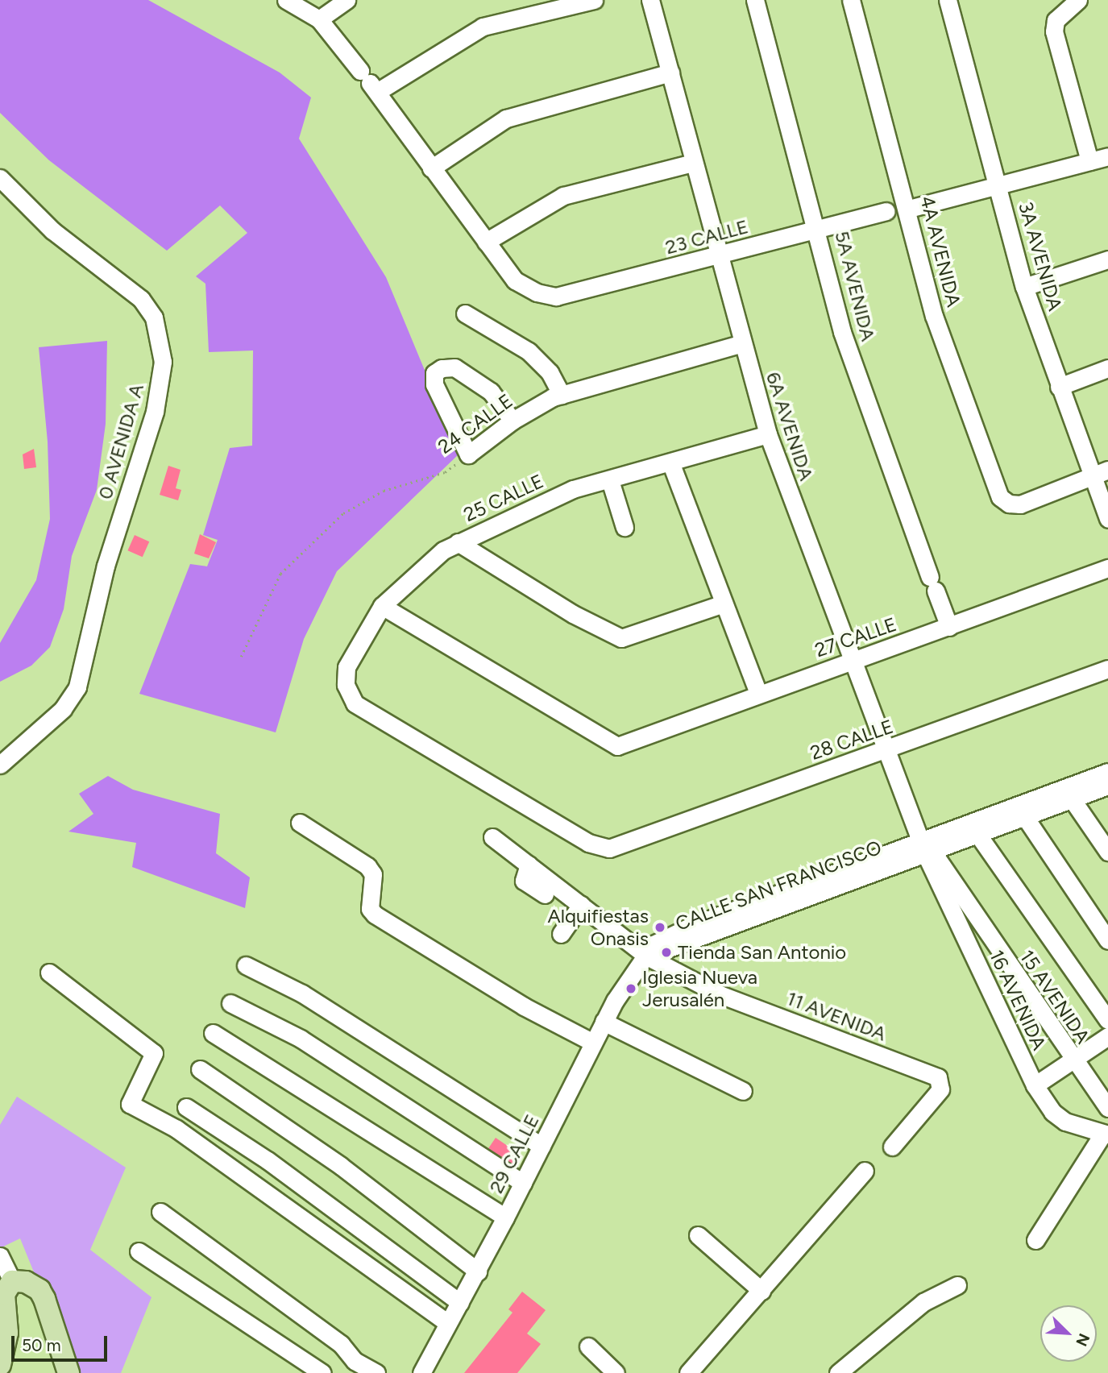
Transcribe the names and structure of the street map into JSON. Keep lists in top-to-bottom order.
{
  "streets": {
    "street": [
      "23 CALLE",
      "4A AVENIDA",
      "3A AVENIDA",
      "5A AVENIDA",
      "24 CALLE",
      "6A AVENIDA",
      "0 AVENIDA A",
      "25 CALLE",
      "27 CALLE",
      "28 CALLE",
      "CALLE SAN FRANCISCO",
      "15 AVENIDA",
      "16 AVENIDA",
      "11 AVENIDA",
      "29 CALLE"
    ]
  },
  "crossings": [
    ["23 CALLE", "5A AVENIDA"],
    ["23 CALLE", "6A AVENIDA"],
    ["4A AVENIDA", "3A AVENIDA"],
    ["5A AVENIDA", "27 CALLE"],
    ["24 CALLE", "6A AVENIDA"],
    ["6A AVENIDA", "25 CALLE"],
    ["6A AVENIDA", "27 CALLE"],
    ["6A AVENIDA", "28 CALLE"],
    ["6A AVENIDA", "CALLE SAN FRANCISCO"],
    ["6A AVENIDA", "15 AVENIDA"],
    ["6A AVENIDA", "16 AVENIDA"],
    ["25 CALLE", "27 CALLE"],
    ["25 CALLE", "28 CALLE"],
    ["CALLE SAN FRANCISCO", "15 AVENIDA"],
    ["CALLE SAN FRANCISCO", "16 AVENIDA"],
    ["CALLE SAN FRANCISCO", "11 AVENIDA"],
    ["CALLE SAN FRANCISCO", "29 CALLE"],
    ["15 AVENIDA", "16 AVENIDA"],
    ["11 AVENIDA", "29 CALLE"]
  ],
  "places": ["Alquifiestas Onasis", "Tienda San Antonio", "Iglesia Nueva Jerusalén"],
  "scale_bar": "50 m",
  "north": "bottom right"
}
